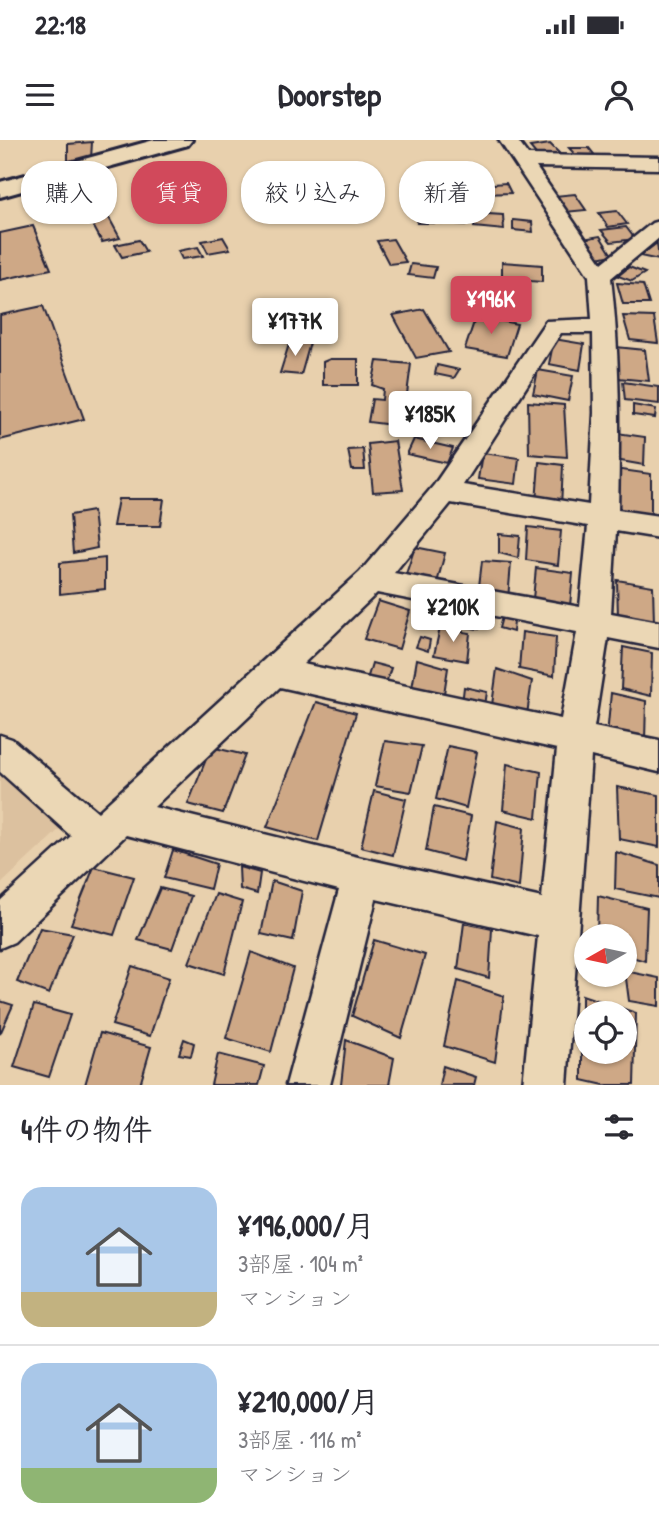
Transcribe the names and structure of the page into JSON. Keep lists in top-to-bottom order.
{
  "north": "left",
  "page": {
    "status": "22:18",
    "header": "Doorstep",
    "chip": [
      "購入",
      "賃貸",
      "絞り込み",
      "新着"
    ],
    "price": [
      "¥196K",
      "¥177K",
      "¥185K",
      "¥210K"
    ],
    "heading": "4件の物件",
    "list": [
      {
        "name": "¥196,000/月",
        "note": "3部屋 · 104 m² · マンション"
      },
      {
        "name": "¥210,000/月",
        "note": "3部屋 · 116 m² · マンション"
      }
    ]
  }
}
